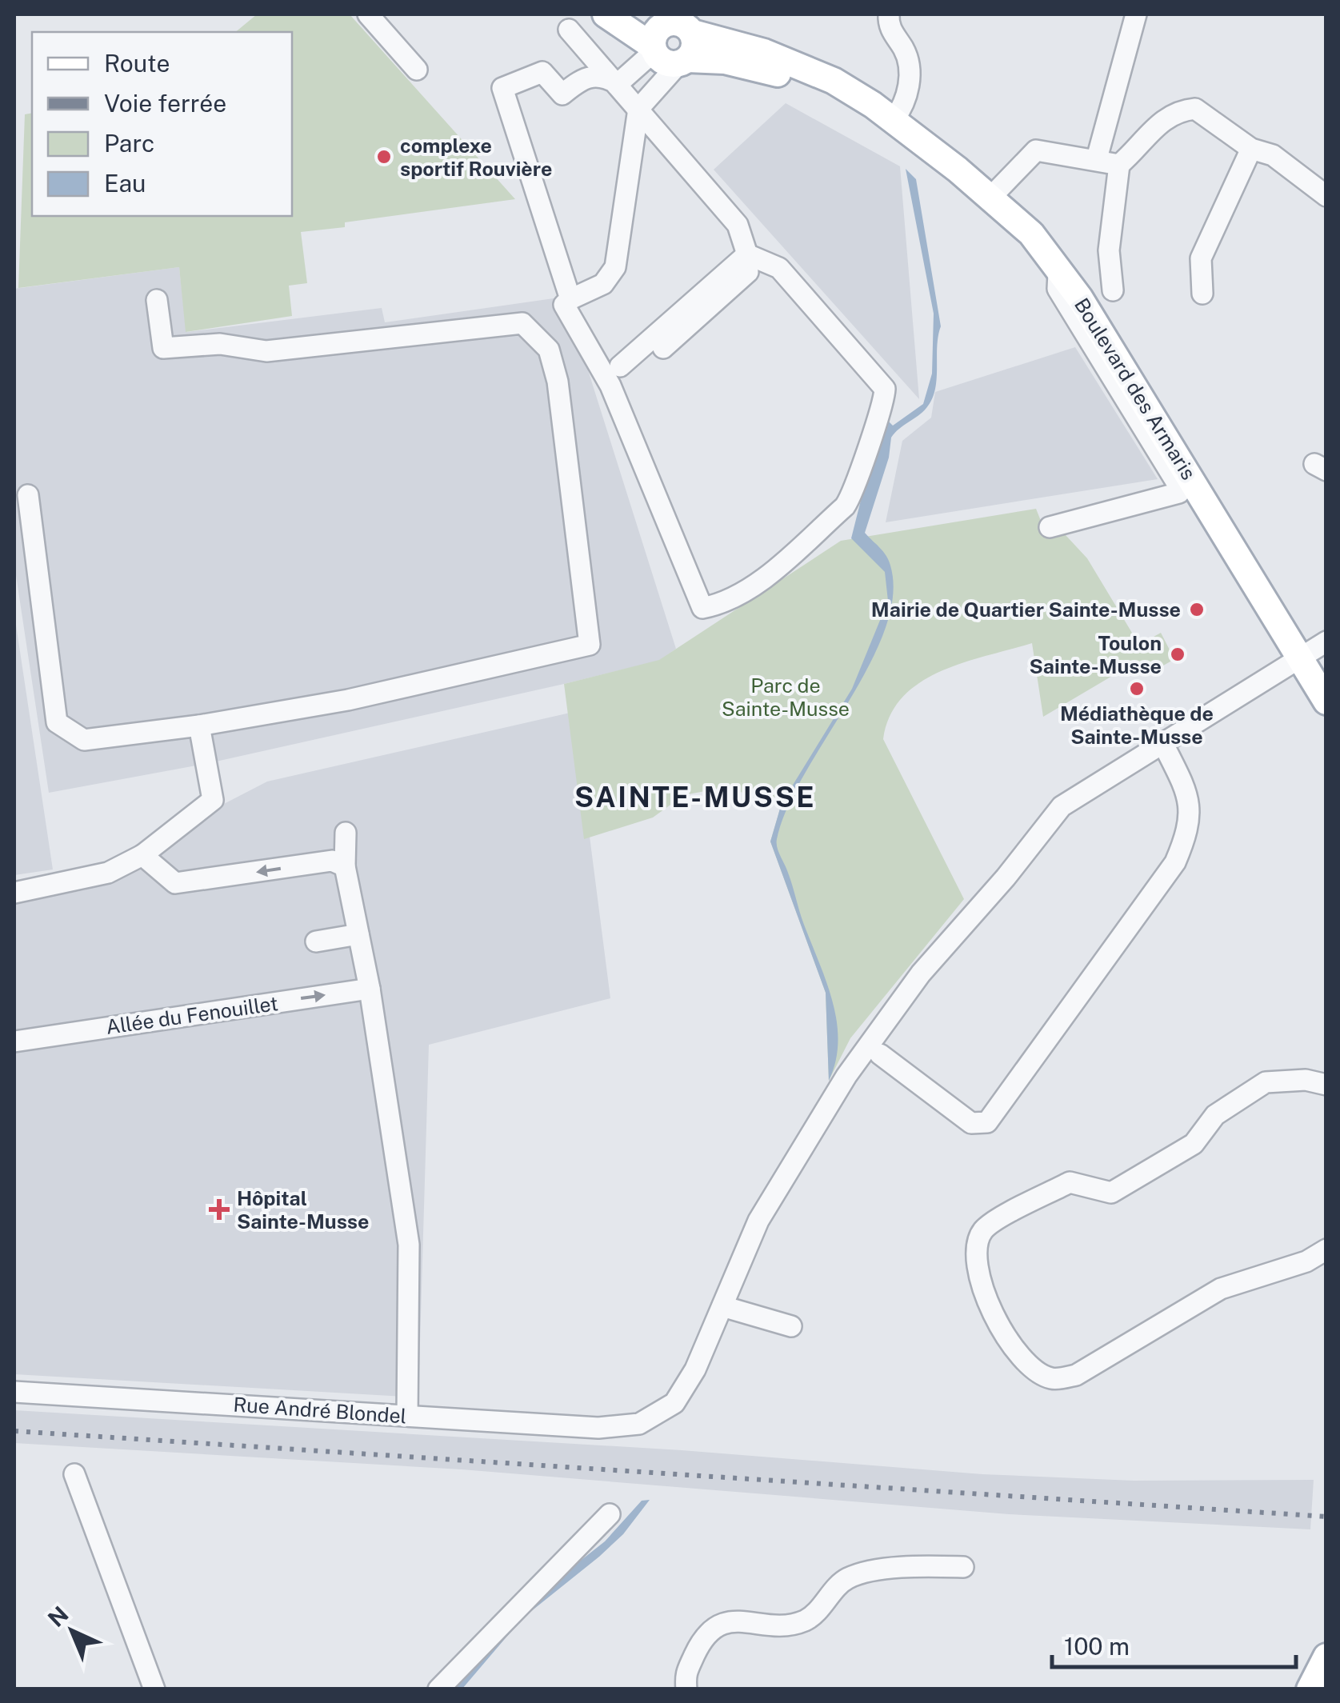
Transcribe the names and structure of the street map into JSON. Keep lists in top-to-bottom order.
{
  "streets": {
    "main road": ["Boulevard des Armaris"],
    "street": ["Allée du Fenouillet", "Rue André Blondel"]
  },
  "districts": ["SAINTE-MUSSE"],
  "parks": ["Parc de Sainte-Musse"],
  "places": {
    "other": [
      "complexe sportif Rouvière",
      "Mairie de Quartier Sainte-Musse",
      "Toulon Sainte-Musse",
      "Médiathèque de Sainte-Musse"
    ],
    "health": ["Hôpital Sainte-Musse"]
  },
  "legend": [
    "Route",
    "Voie ferrée",
    "Parc",
    "Eau"
  ],
  "scale_bar": "100 m",
  "north": "top left"
}
